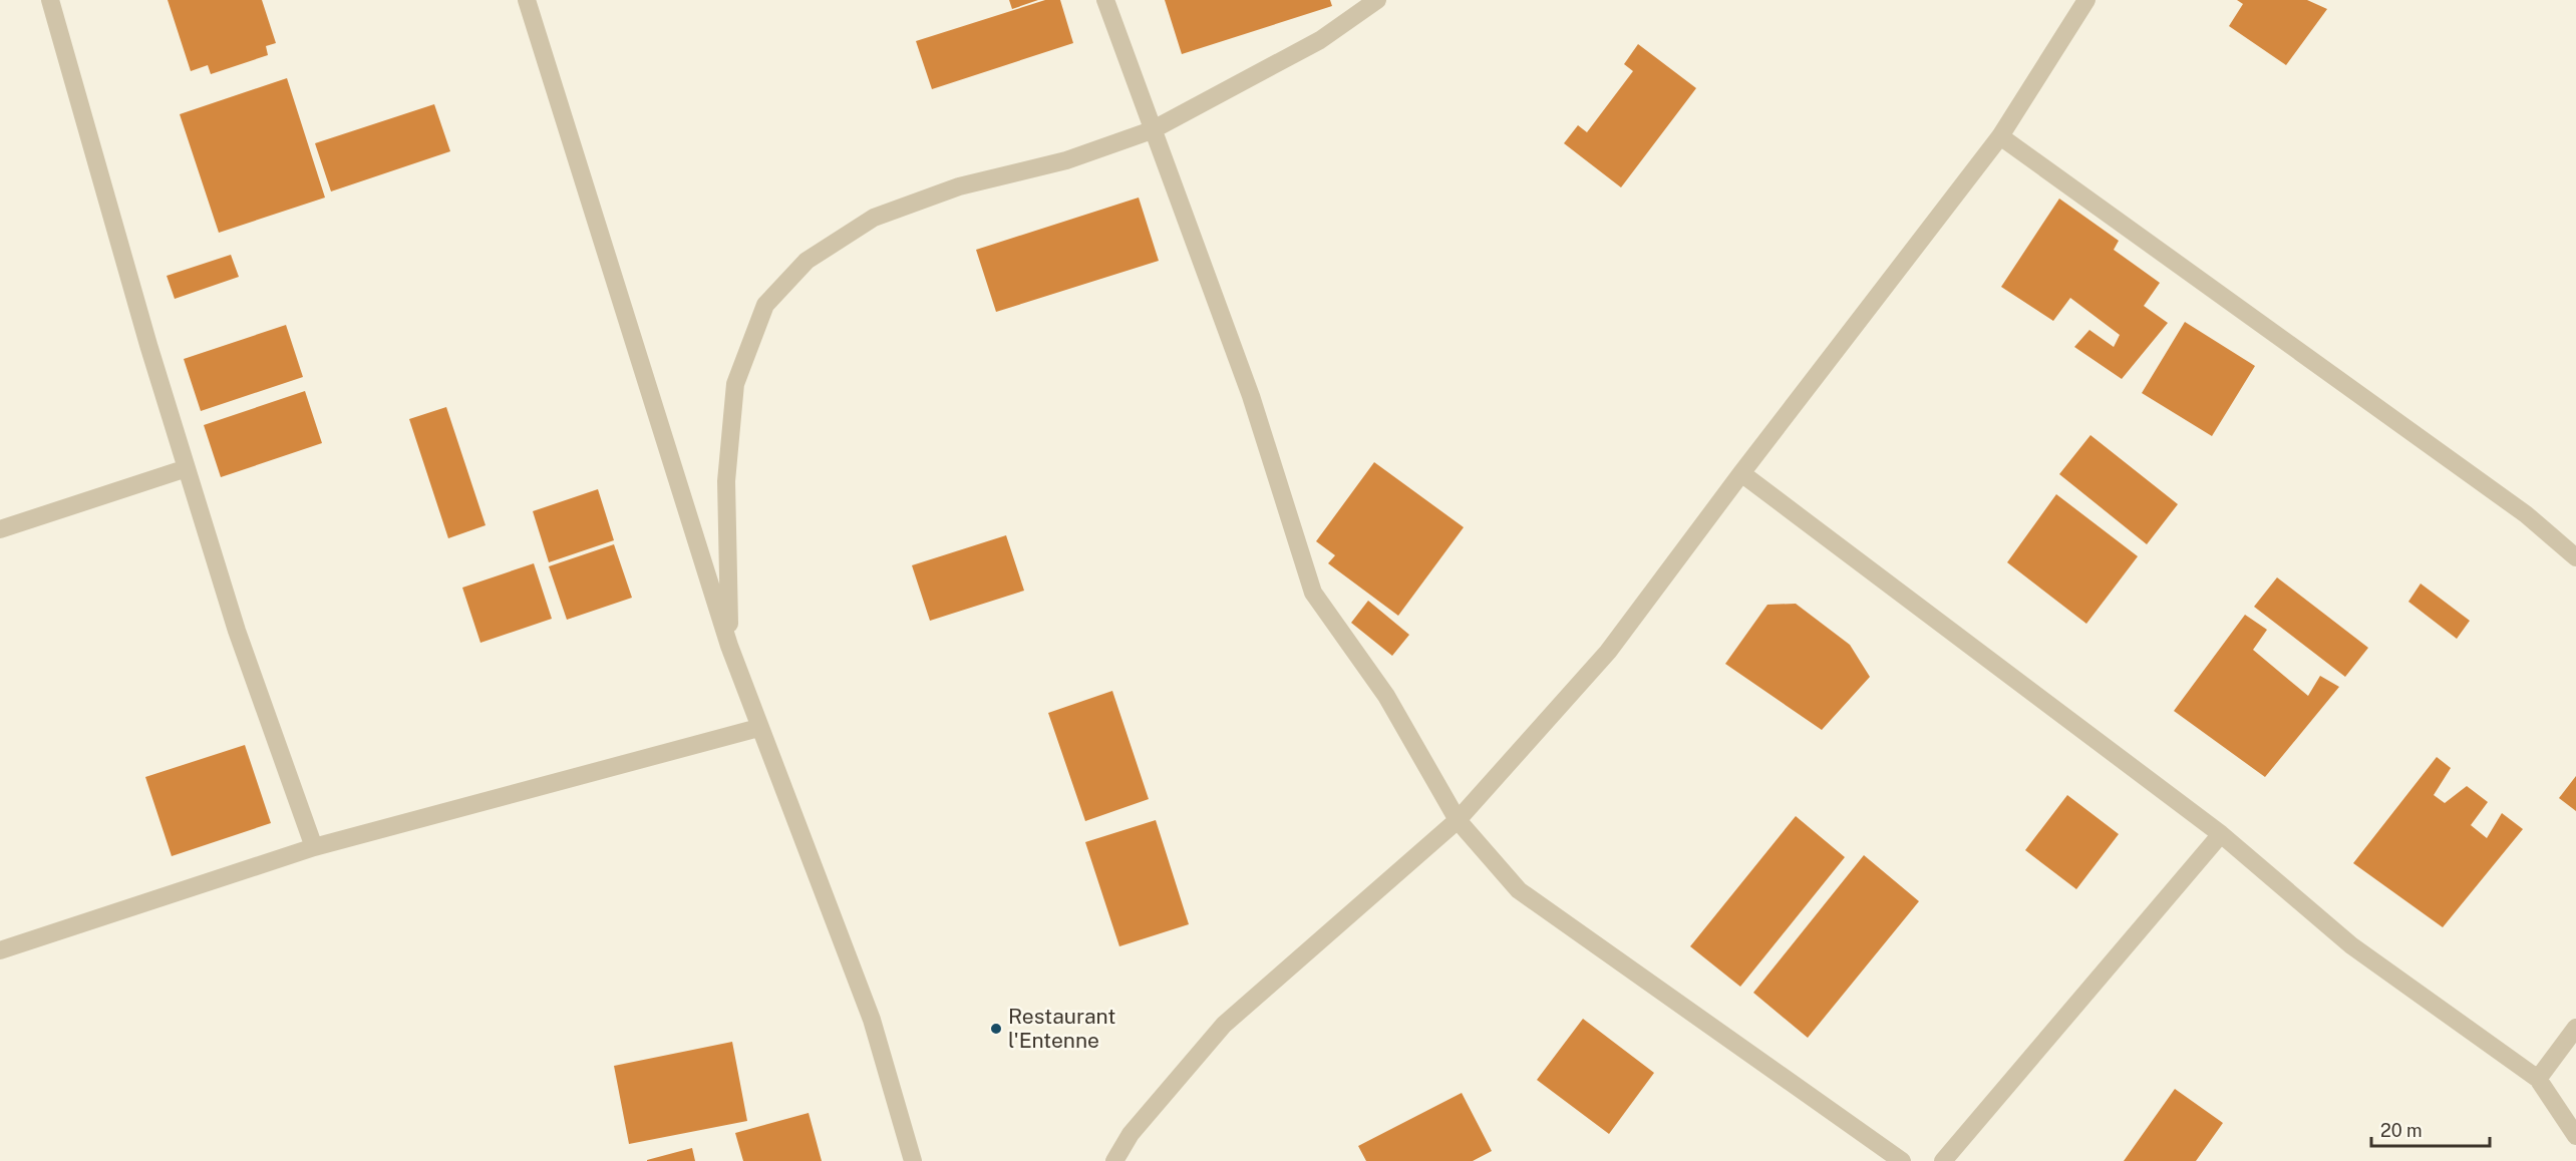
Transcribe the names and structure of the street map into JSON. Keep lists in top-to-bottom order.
{
  "places": ["Restaurant l'Entenne"],
  "scale_bar": "20 m"
}
